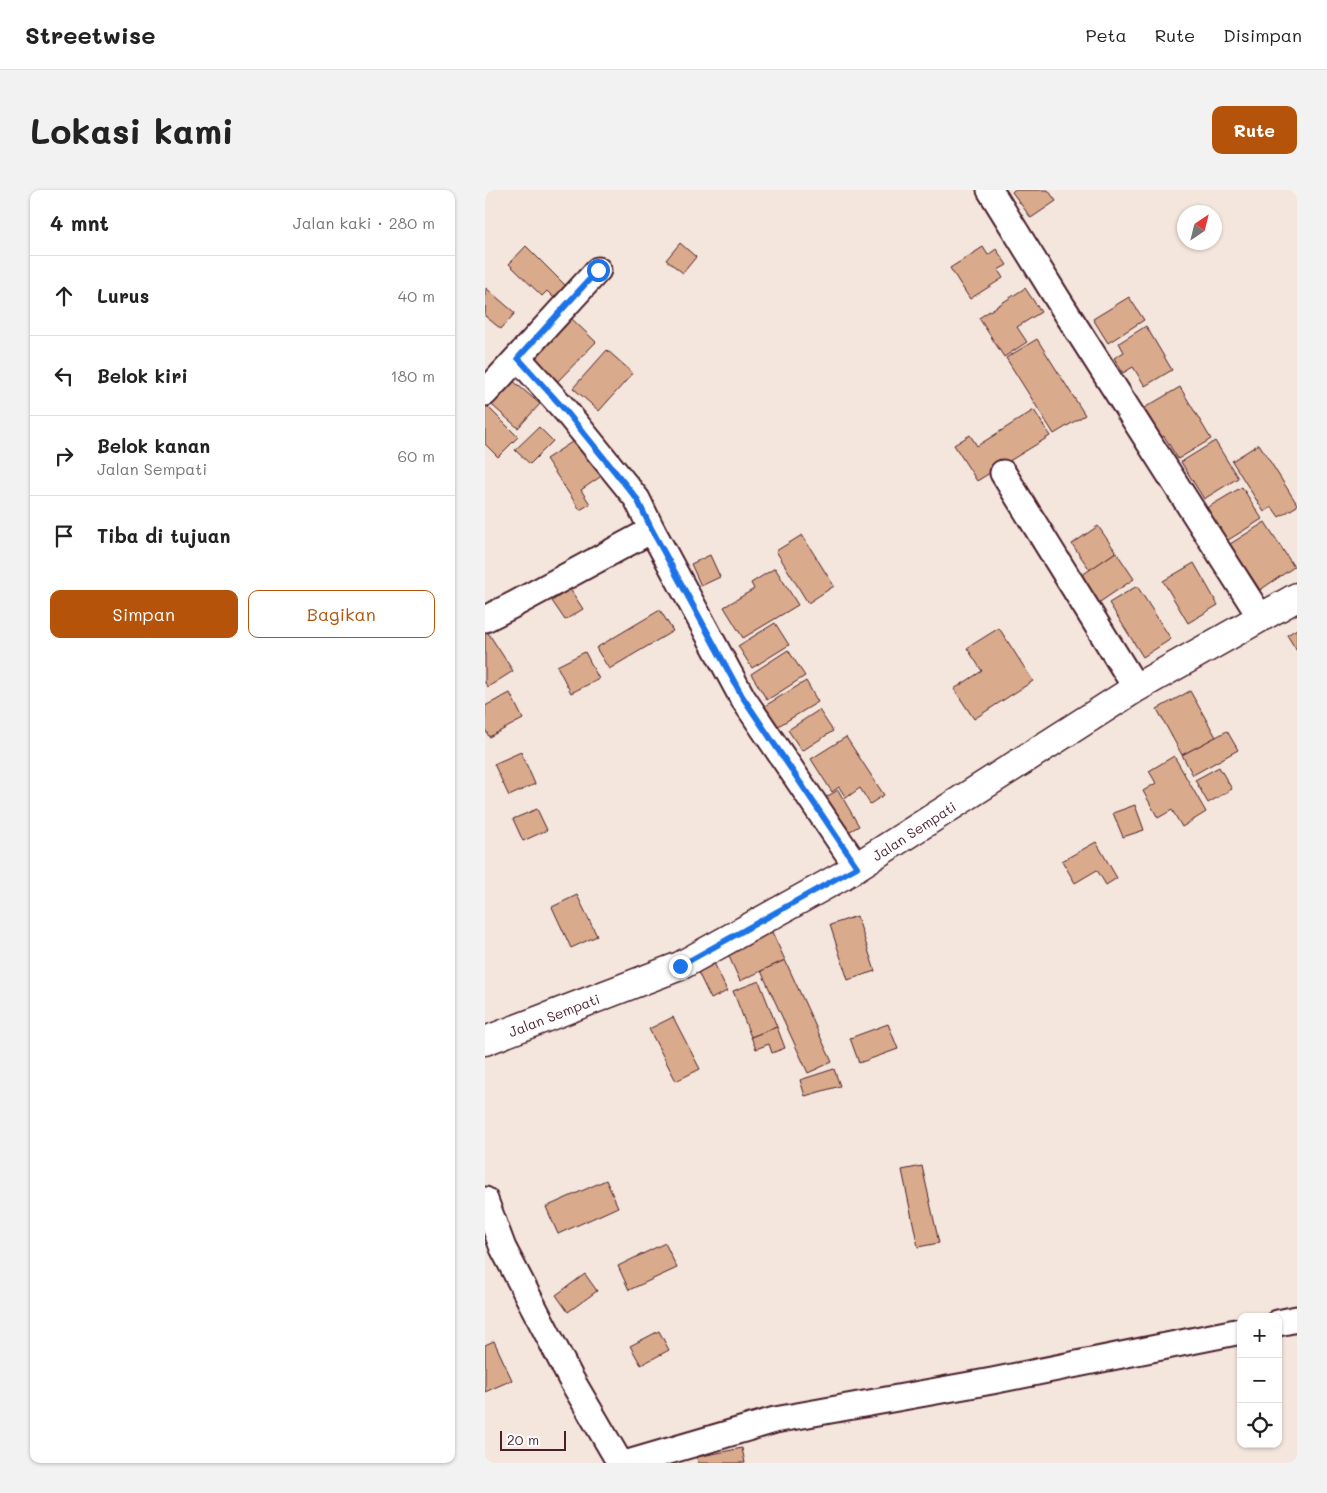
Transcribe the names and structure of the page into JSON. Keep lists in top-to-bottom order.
{
  "streets": {
    "street": ["Jalan Sempati"]
  },
  "scale_bar": "20 m",
  "north": "top right",
  "page": {
    "header": "Streetwise",
    "nav": ["Peta", "Rute", "Disimpan"],
    "buttons": [
      "Rute",
      ["Simpan", "Bagikan"]
    ],
    "title": "Lokasi kami",
    "heading": ["4 mnt", "Jalan kaki · 280 m"],
    "list": [
      ["Lurus", "40 m"],
      ["Belok kiri", "180 m"],
      ["Belok kanan", "Jalan Sempati", "60 m"],
      "Tiba di tujuan"
    ],
    "map_buttons": ["+", "−"],
    "scale": "20 m"
  }
}
